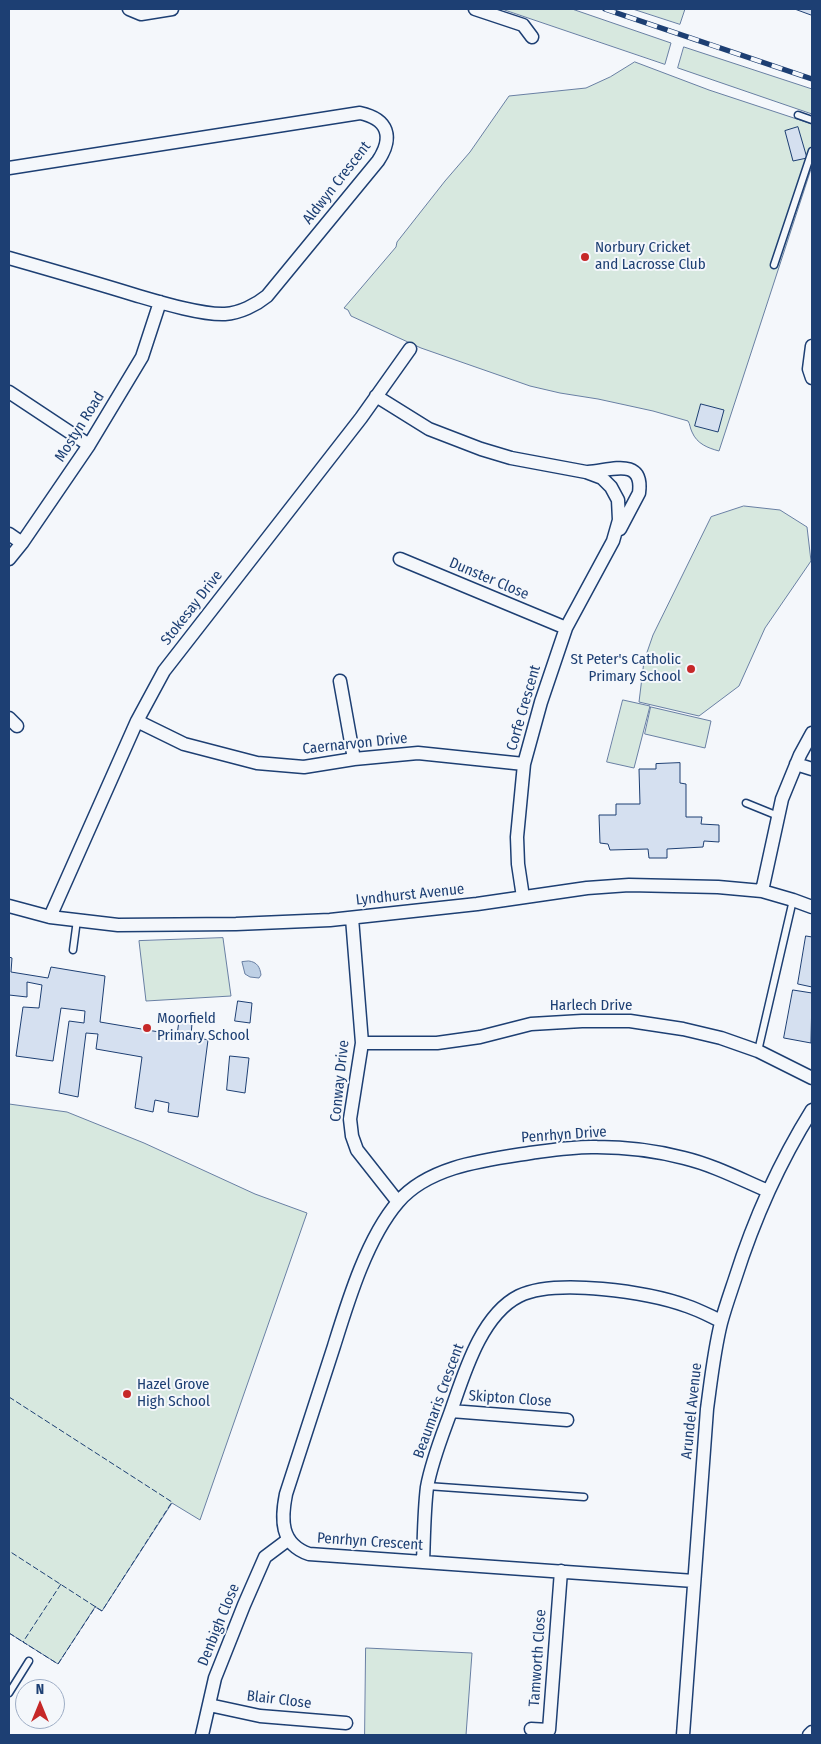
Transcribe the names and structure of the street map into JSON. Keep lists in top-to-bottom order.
{
  "streets": {
    "street": [
      "Aldwyn Crescent",
      "Mostyn Road",
      "Dunster Close",
      "Stokesay Drive",
      "Corfe Crescent",
      "Caernarvon Drive",
      "Lyndhurst Avenue",
      "Harlech Drive",
      "Conway Drive",
      "Penrhyn Drive",
      "Skipton Close",
      "Beaumaris Crescent",
      "Arundel Avenue",
      "Penrhyn Crescent",
      "Denbigh Close",
      "Tamworth Close",
      "Blair Close"
    ]
  },
  "crossings": [
    ["Aldwyn Crescent", "Mostyn Road"],
    ["Dunster Close", "Corfe Crescent"],
    ["Stokesay Drive", "Corfe Crescent"],
    ["Stokesay Drive", "Caernarvon Drive"],
    ["Stokesay Drive", "Lyndhurst Avenue"],
    ["Corfe Crescent", "Caernarvon Drive"],
    ["Corfe Crescent", "Lyndhurst Avenue"],
    ["Lyndhurst Avenue", "Conway Drive"],
    ["Harlech Drive", "Conway Drive"],
    ["Conway Drive", "Penrhyn Drive"],
    ["Penrhyn Drive", "Arundel Avenue"],
    ["Skipton Close", "Beaumaris Crescent"],
    ["Beaumaris Crescent", "Arundel Avenue"],
    ["Beaumaris Crescent", "Penrhyn Crescent"],
    ["Arundel Avenue", "Penrhyn Crescent"],
    ["Penrhyn Crescent", "Denbigh Close"],
    ["Penrhyn Crescent", "Tamworth Close"],
    ["Denbigh Close", "Blair Close"]
  ],
  "places": [
    "Norbury Cricket and Lacrosse Club",
    "St Peter's Catholic Primary School",
    "Moorfield Primary School",
    "Hazel Grove High School"
  ],
  "north": "top"
}
